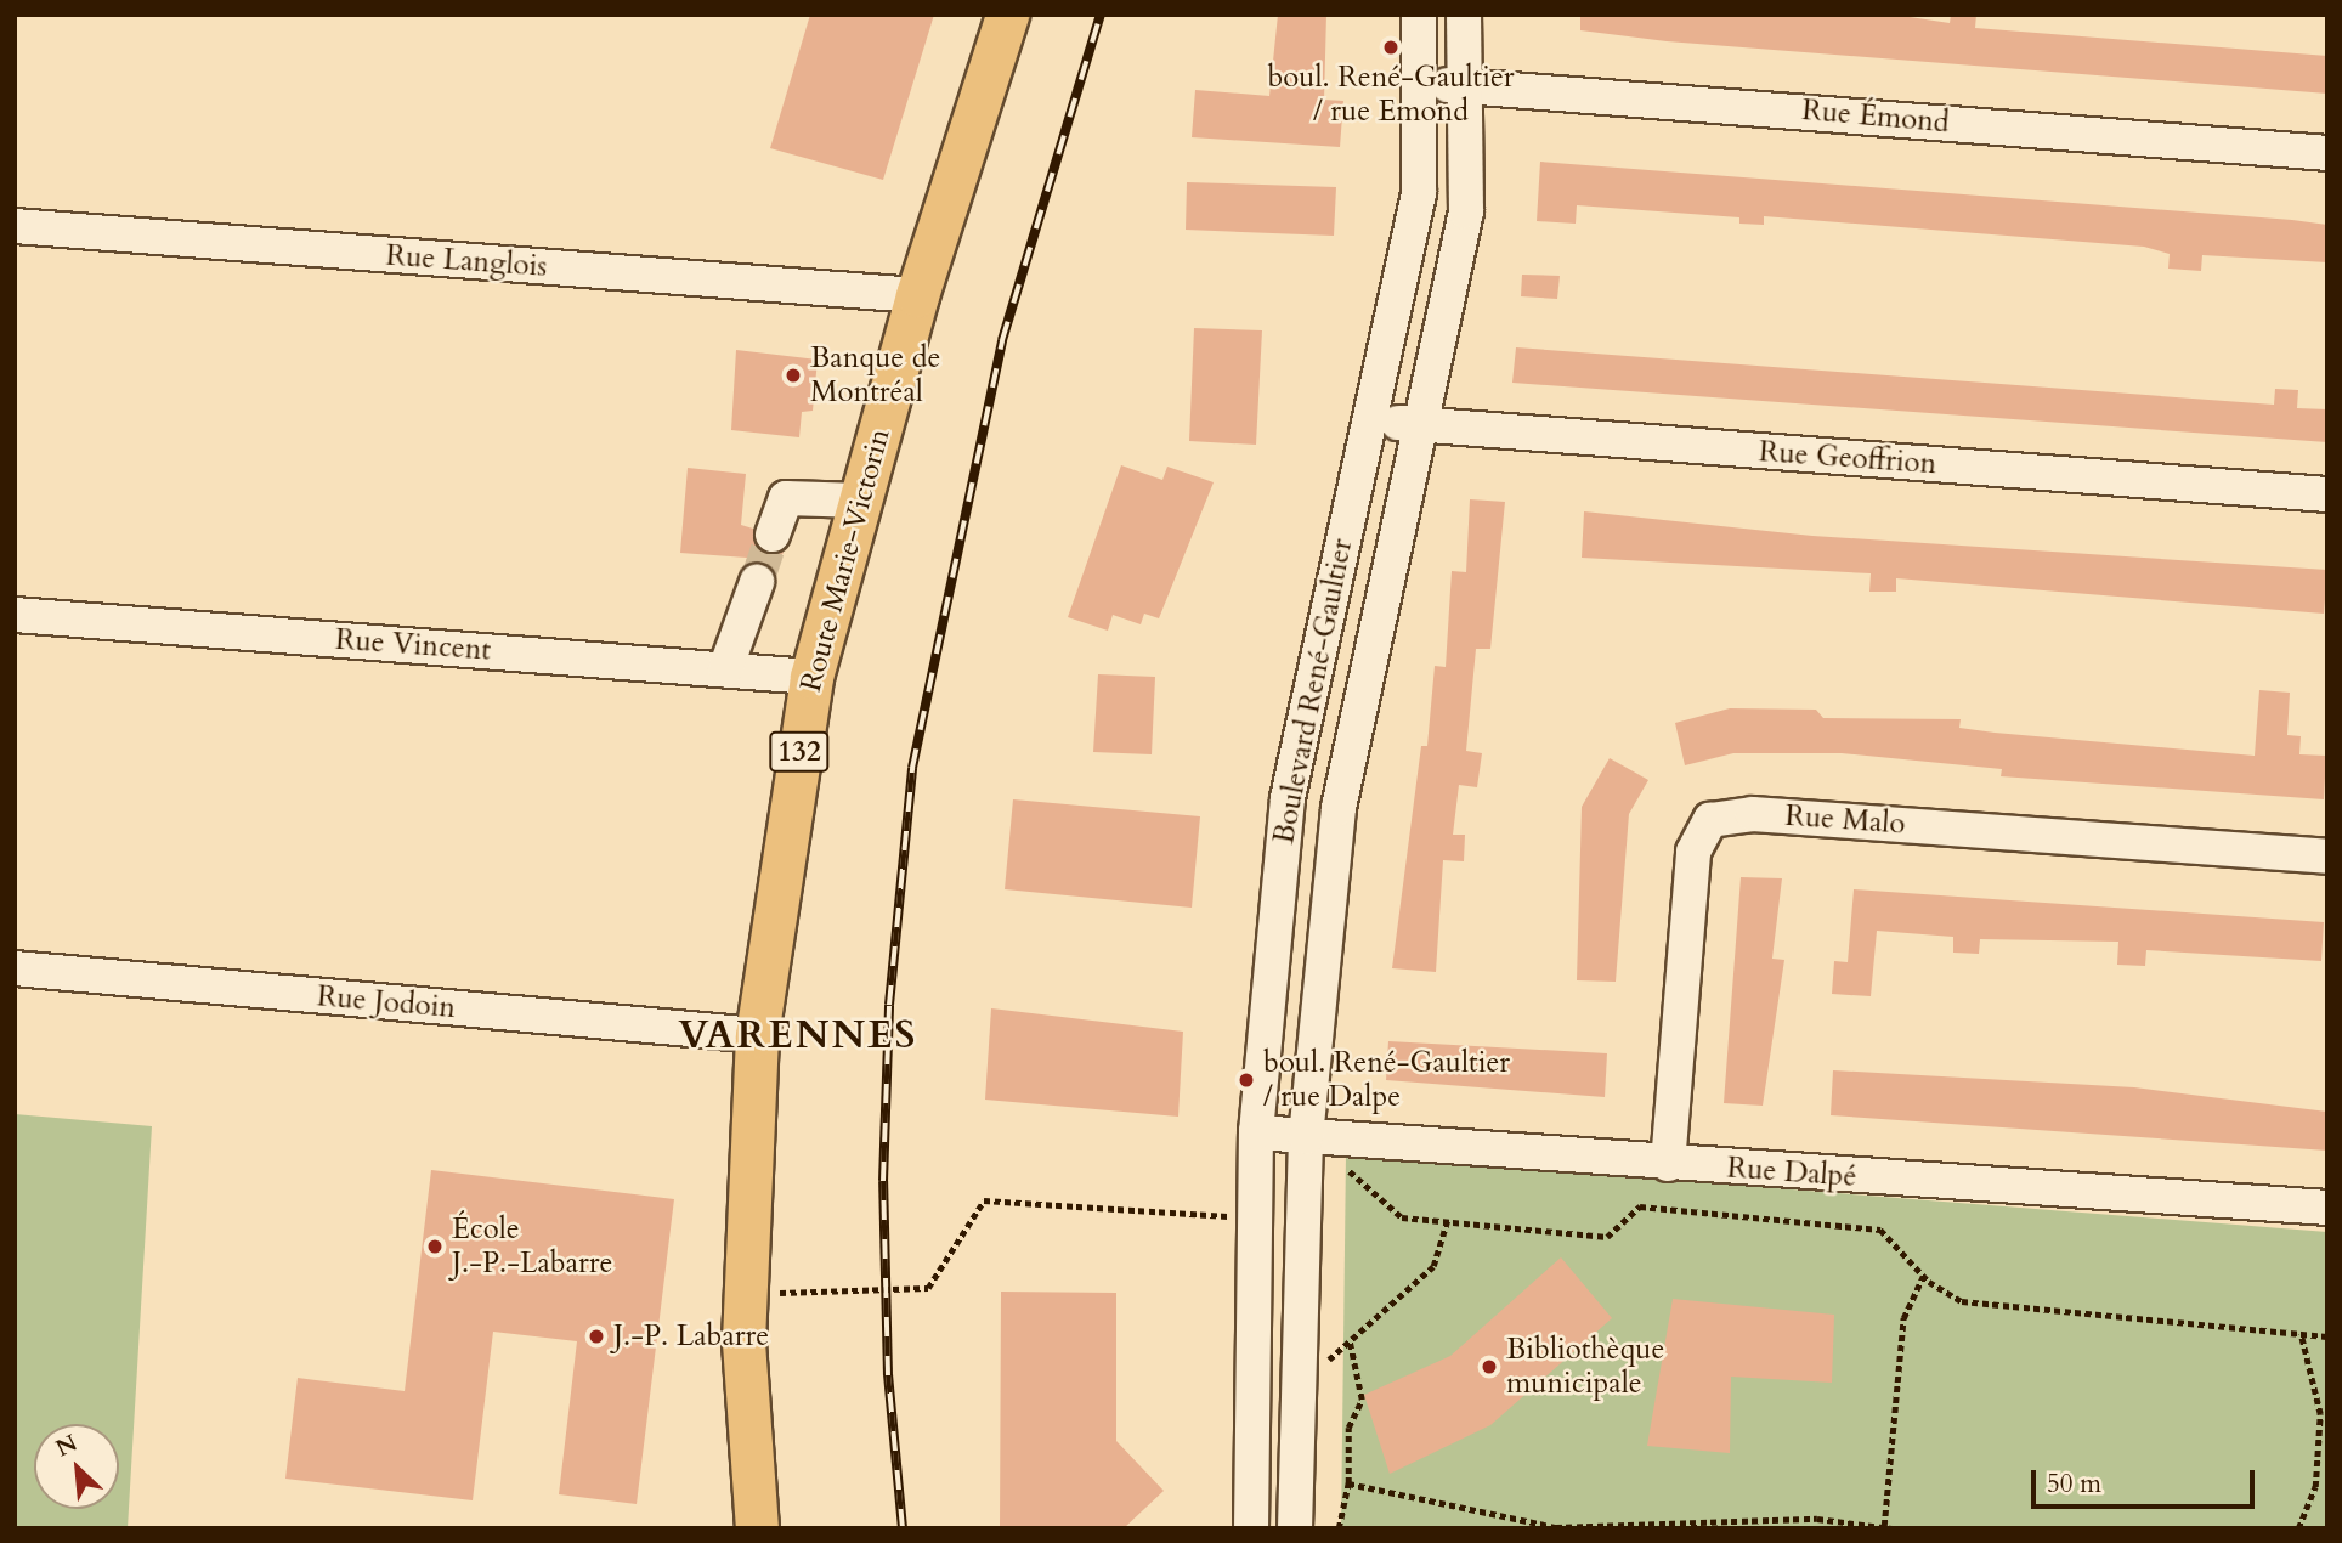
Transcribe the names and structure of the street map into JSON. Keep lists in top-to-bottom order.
{
  "streets": {
    "main road": ["Route Marie-Victorin", "132"],
    "street": [
      "Rue Émond",
      "Rue Langlois",
      "Rue Geoffrion",
      "Rue Vincent",
      "Boulevard René-Gaultier",
      "Rue Malo",
      "Rue Jodoin",
      "Rue Dalpé"
    ]
  },
  "crossings": [
    ["Rue Émond", "Boulevard René-Gaultier"],
    ["Rue Langlois", "Route Marie-Victorin"],
    ["Rue Geoffrion", "Boulevard René-Gaultier"],
    ["Route Marie-Victorin", "Rue Vincent"],
    ["Route Marie-Victorin", "Rue Jodoin"],
    ["Boulevard René-Gaultier", "Rue Dalpé"],
    ["Rue Malo", "Rue Dalpé"]
  ],
  "districts": ["VARENNES"],
  "places": [
    "boul. René-Gaultier / rue Emond",
    "Banque de Montréal",
    "boul. René-Gaultier / rue Dalpe",
    "École J.-P.-Labarre",
    "J.-P. Labarre",
    "Bibliothèque municipale"
  ],
  "scale_bar": "50 m",
  "north": "top left"
}
